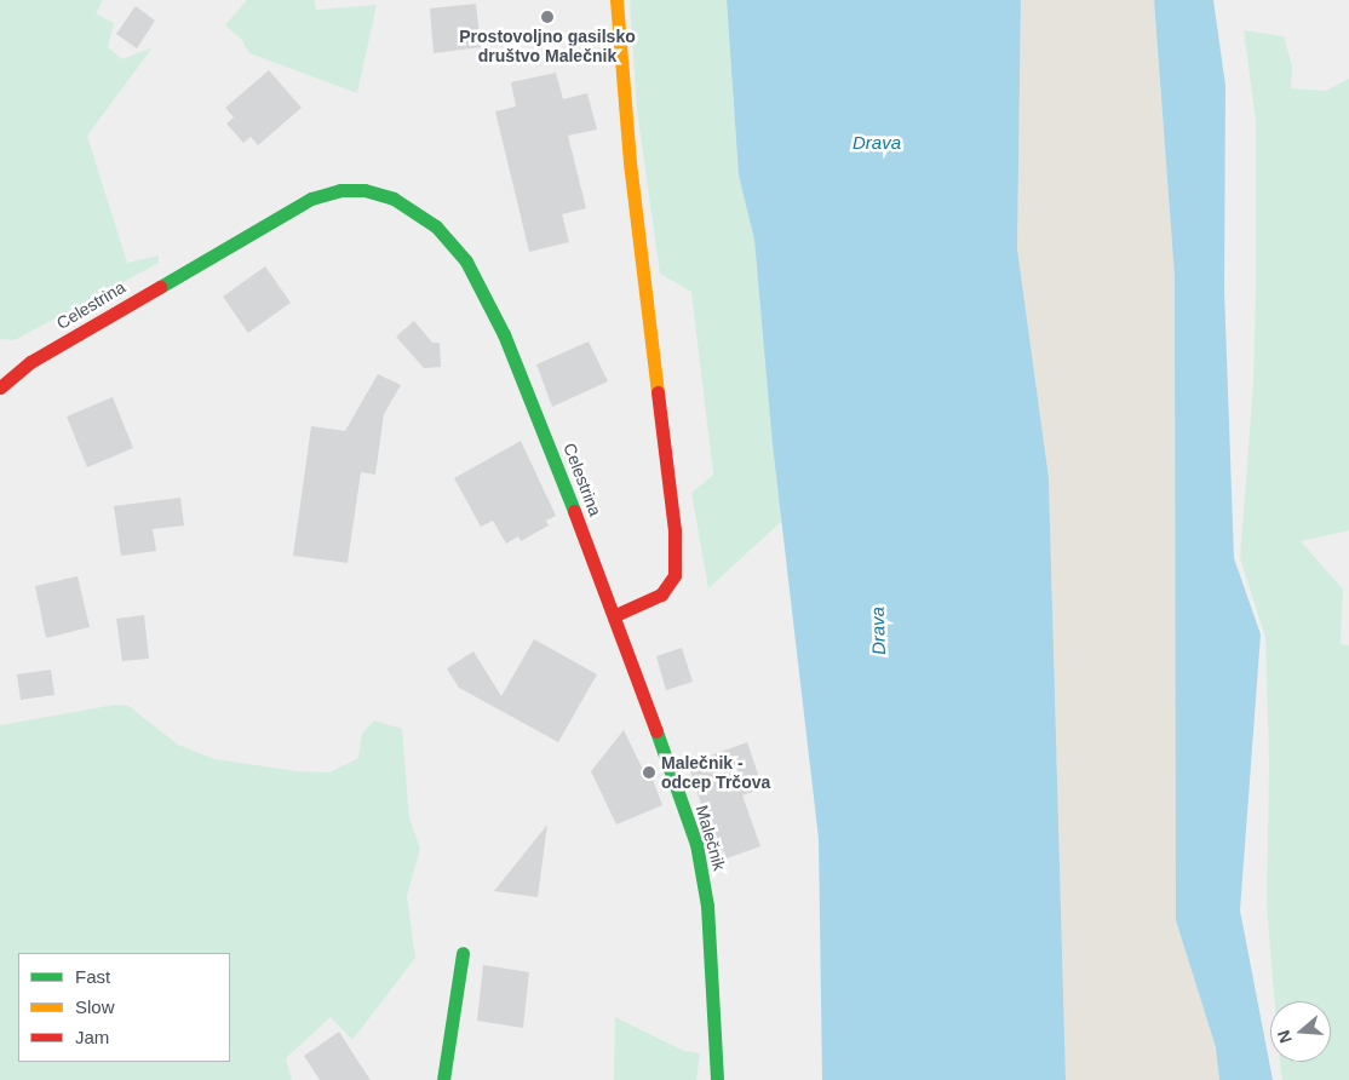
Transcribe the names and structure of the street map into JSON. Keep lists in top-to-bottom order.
{
  "streets": {
    "street": ["Celestrina", "Malečnik"]
  },
  "crossings": [
    ["Celestrina", "Malečnik"]
  ],
  "water": ["Drava"],
  "places": ["Prostovoljno gasilsko društvo Malečnik", "Malečnik - odcep Trčova"],
  "legend": ["Fast", "Slow", "Jam"],
  "north": "left"
}
